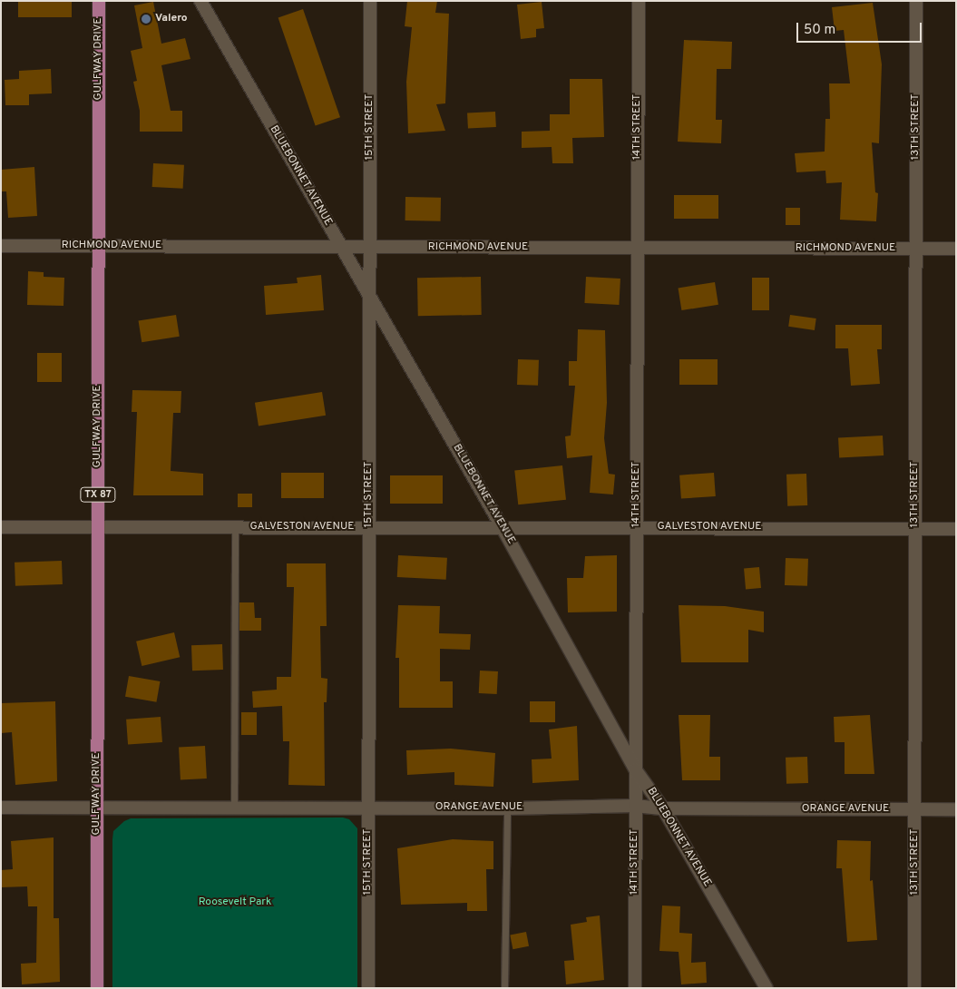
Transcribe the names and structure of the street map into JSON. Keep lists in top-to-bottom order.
{
  "streets": {
    "main road": ["GULFWAY DRIVE", "TX 87"],
    "street": [
      "15TH STREET",
      "14TH STREET",
      "13TH STREET",
      "BLUEBONNET AVENUE",
      "RICHMOND AVENUE",
      "GALVESTON AVENUE",
      "ORANGE AVENUE"
    ]
  },
  "crossings": [
    ["GULFWAY DRIVE", "RICHMOND AVENUE"],
    ["GULFWAY DRIVE", "GALVESTON AVENUE"],
    ["GULFWAY DRIVE", "ORANGE AVENUE"],
    ["15TH STREET", "BLUEBONNET AVENUE"],
    ["15TH STREET", "RICHMOND AVENUE"],
    ["15TH STREET", "GALVESTON AVENUE"],
    ["15TH STREET", "ORANGE AVENUE"],
    ["14TH STREET", "BLUEBONNET AVENUE"],
    ["14TH STREET", "RICHMOND AVENUE"],
    ["14TH STREET", "GALVESTON AVENUE"],
    ["14TH STREET", "ORANGE AVENUE"],
    ["13TH STREET", "RICHMOND AVENUE"],
    ["13TH STREET", "GALVESTON AVENUE"],
    ["13TH STREET", "ORANGE AVENUE"],
    ["BLUEBONNET AVENUE", "RICHMOND AVENUE"],
    ["BLUEBONNET AVENUE", "GALVESTON AVENUE"],
    ["BLUEBONNET AVENUE", "ORANGE AVENUE"]
  ],
  "parks": ["Roosevelt Park"],
  "places": ["Valero"],
  "scale_bar": "50 m"
}
